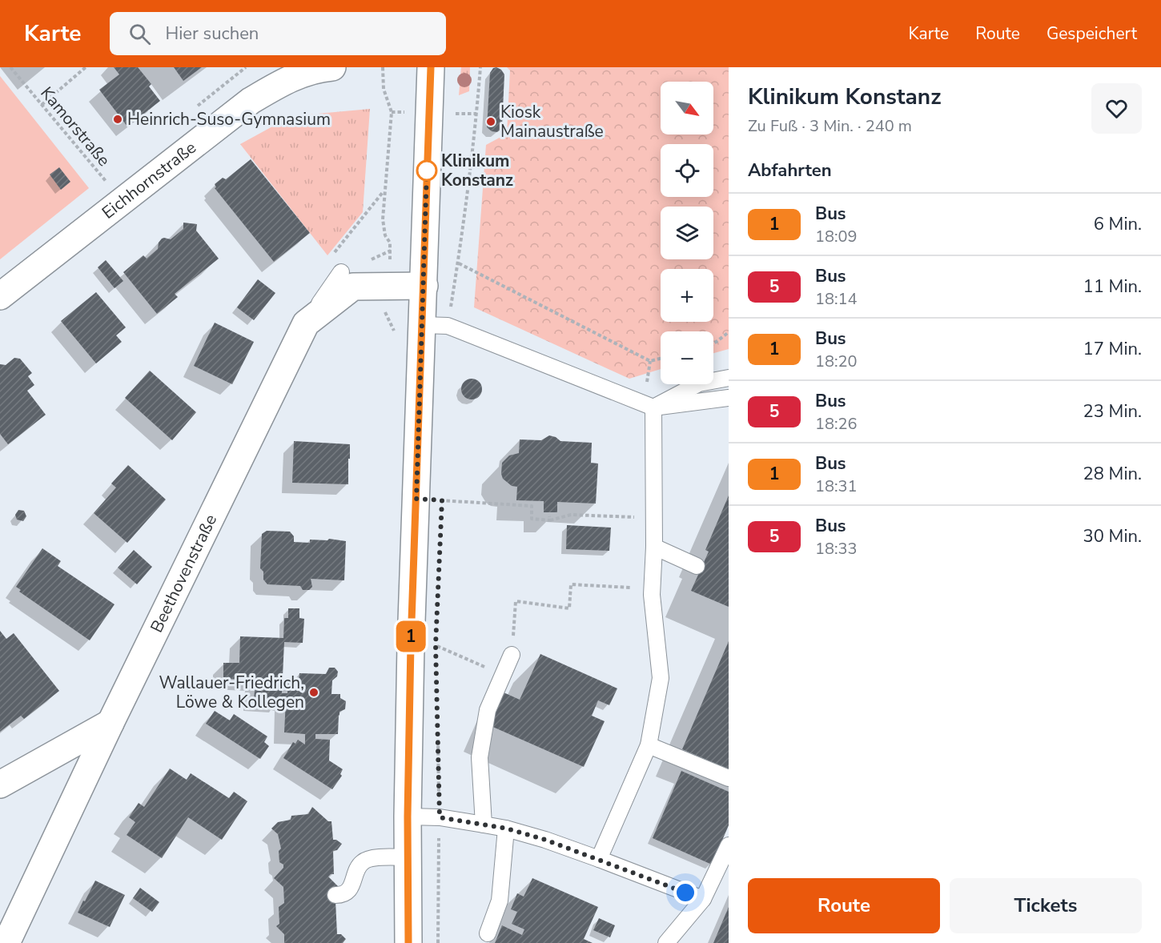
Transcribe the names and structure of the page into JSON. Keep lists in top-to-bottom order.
{
  "streets": {
    "street": ["Eichhornstraße", "Beethovenstraße"],
    "path": ["Kamorstraße"]
  },
  "crossings": [
    ["Kamorstraße", "Eichhornstraße"]
  ],
  "places": [
    "Heinrich-Suso-Gymnasium",
    "Kiosk Mainaustraße",
    "Klinikum Konstanz",
    "Wallauer-Friedrich, Löwe & Kollegen"
  ],
  "lines": ["bus line 1"],
  "north": "bottom right",
  "page": {
    "header": "Karte",
    "search": "Hier suchen",
    "nav": ["Karte", "Route", "Gespeichert"],
    "on_map": "1",
    "heading": [
      ["Klinikum Konstanz", "Zu Fuß · 3 Min. · 240 m"],
      "Abfahrten"
    ],
    "map_buttons": ["+", "−"],
    "list": [
      {
        "mark": "1",
        "name": "Bus",
        "note": "18:09",
        "value": "6 Min."
      },
      {
        "mark": "5",
        "name": "Bus",
        "note": "18:14",
        "value": "11 Min."
      },
      {
        "mark": "1",
        "name": "Bus",
        "note": "18:20",
        "value": "17 Min."
      },
      {
        "mark": "5",
        "name": "Bus",
        "note": "18:26",
        "value": "23 Min."
      },
      {
        "mark": "1",
        "name": "Bus",
        "note": "18:31",
        "value": "28 Min."
      },
      {
        "mark": "5",
        "name": "Bus",
        "note": "18:33",
        "value": "30 Min."
      }
    ],
    "buttons": ["Route", "Tickets"]
  }
}
